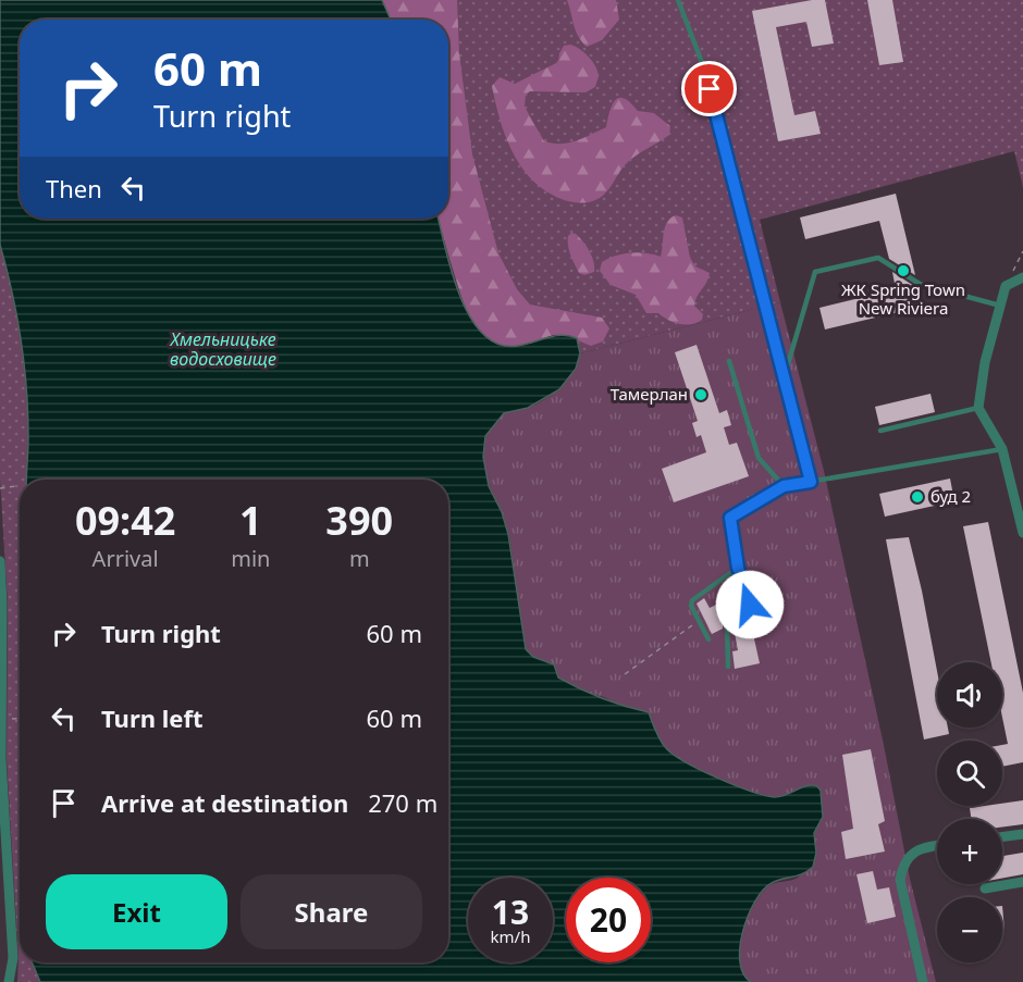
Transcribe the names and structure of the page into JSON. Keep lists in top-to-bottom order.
{
  "water": ["Хмельницьке водосховище"],
  "places": ["ЖК Spring Town New Riviera", "Тамерлан", "буд 2"],
  "page": {
    "turn": ["60 m", "Turn right"],
    "then": "Then",
    "eta": [
      "09:42",
      "Arrival",
      "1",
      "min",
      "390",
      "m"
    ],
    "list": [
      {
        "name": "Turn right",
        "value": "60 m"
      },
      {
        "name": "Turn left",
        "value": "60 m"
      },
      {
        "name": "Arrive at destination",
        "value": "270 m"
      }
    ],
    "map_buttons": ["+", "−"],
    "buttons": ["Exit", "Share"],
    "speed": "13 km/h",
    "limit": "20"
  }
}
